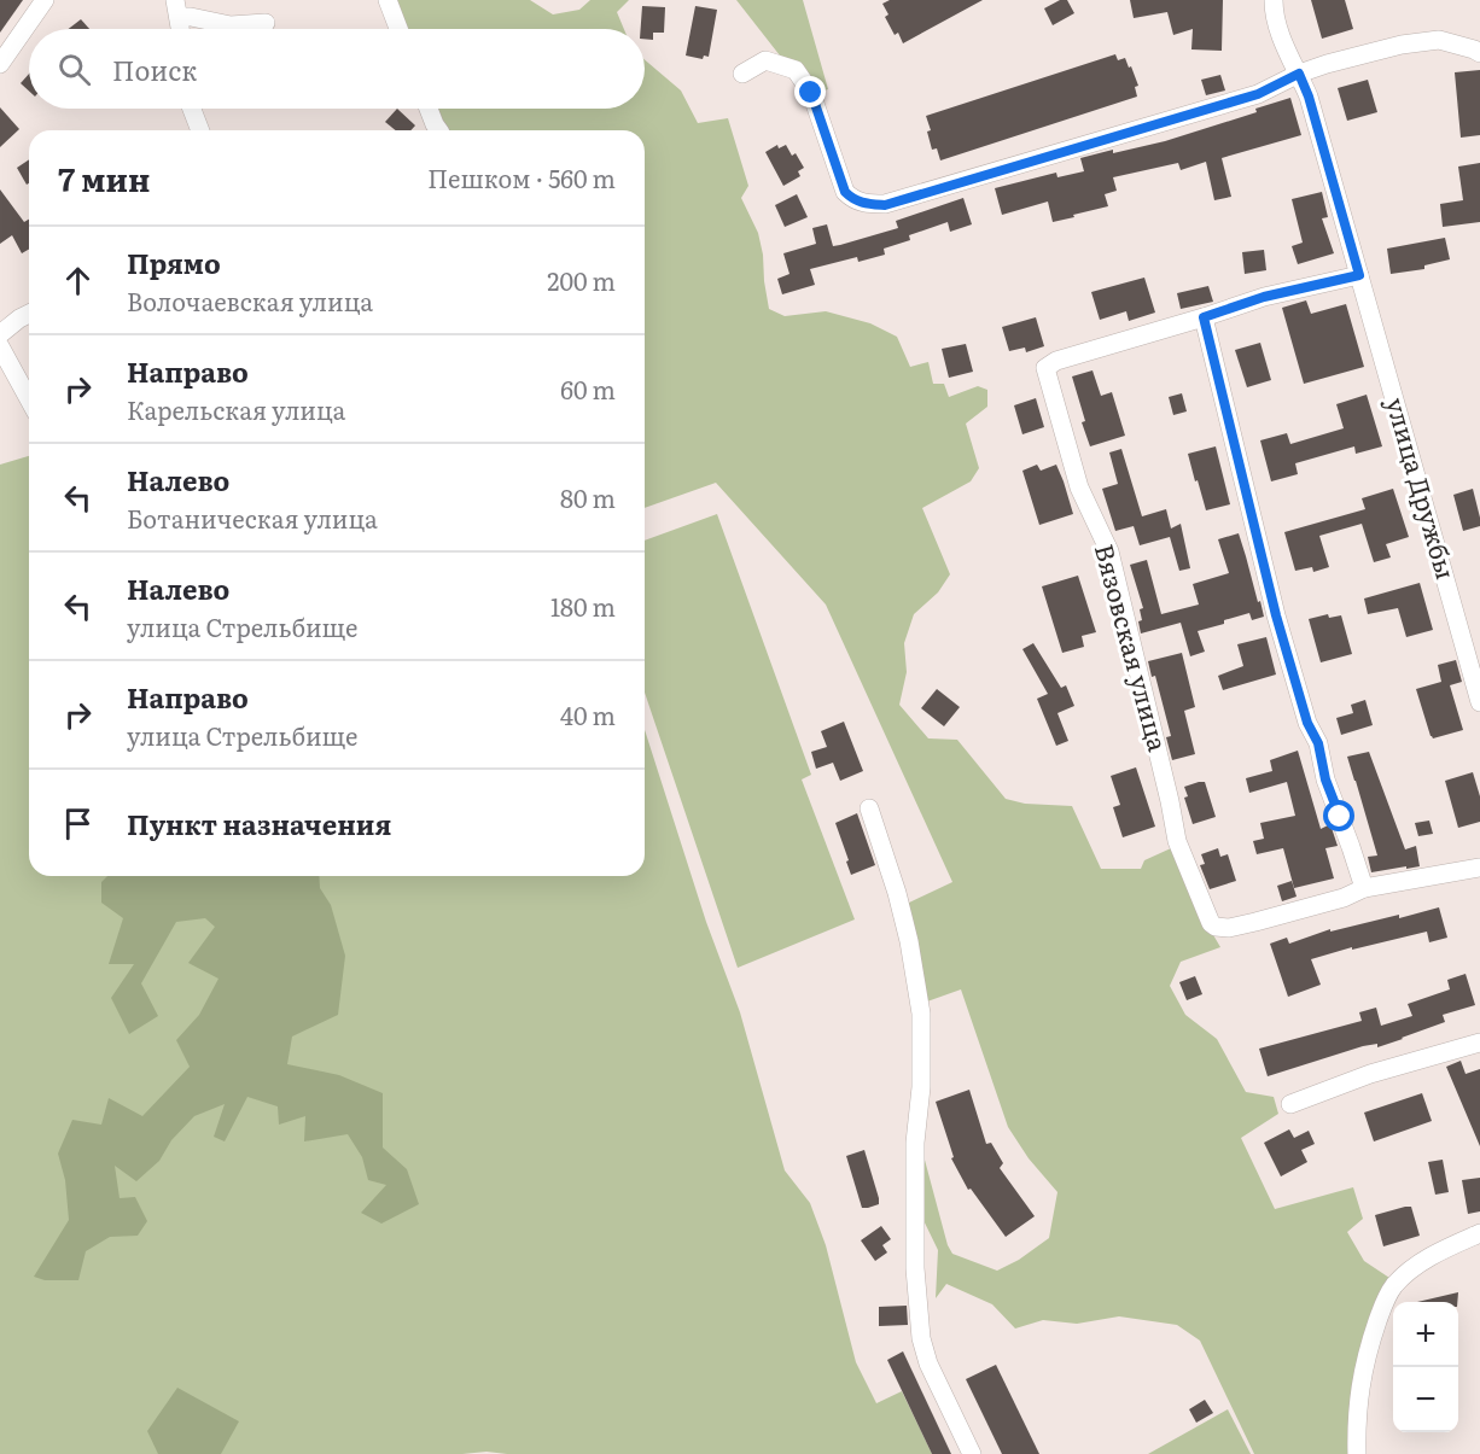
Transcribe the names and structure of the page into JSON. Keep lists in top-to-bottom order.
{
  "streets": {
    "street": ["улица Дружбы", "Вязовская улица"]
  },
  "page": {
    "search": "Поиск",
    "heading": ["7 мин", "Пешком · 560 m"],
    "list": [
      ["Прямо", "Волочаевская улица", "200 m"],
      ["Направо", "Карельская улица", "60 m"],
      ["Налево", "Ботаническая улица", "80 m"],
      ["Налево", "улица Стрельбище", "180 m"],
      ["Направо", "улица Стрельбище", "40 m"],
      "Пункт назначения"
    ],
    "map_buttons": ["+", "−"]
  }
}
